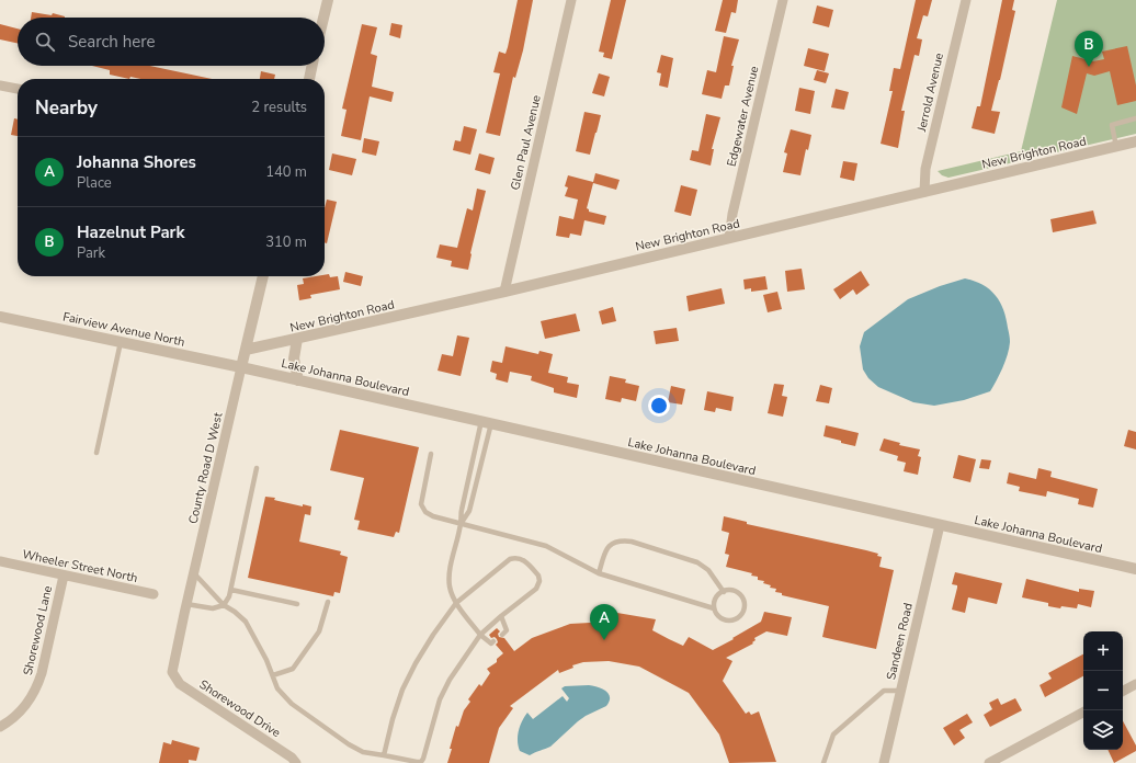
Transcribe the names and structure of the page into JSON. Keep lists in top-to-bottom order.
{
  "streets": {
    "street": [
      "Jerrold Avenue",
      "Edgewater Avenue",
      "Glen Paul Avenue",
      "New Brighton Road",
      "Fairview Avenue North",
      "Lake Johanna Boulevard",
      "County Road D West",
      "Wheeler Street North",
      "Shorewood Lane",
      "Sandeen Road",
      "Shorewood Drive"
    ]
  },
  "crossings": [
    ["Jerrold Avenue", "New Brighton Road"],
    ["Edgewater Avenue", "New Brighton Road"],
    ["Glen Paul Avenue", "New Brighton Road"],
    ["New Brighton Road", "County Road D West"],
    ["Fairview Avenue North", "Lake Johanna Boulevard"],
    ["Fairview Avenue North", "County Road D West"],
    ["Lake Johanna Boulevard", "County Road D West"],
    ["Lake Johanna Boulevard", "Sandeen Road"],
    ["County Road D West", "Shorewood Drive"],
    ["Wheeler Street North", "Shorewood Lane"]
  ],
  "page": {
    "search": "Search here",
    "pins": ["B", "A"],
    "heading": ["Nearby", "2 results"],
    "list": [
      {
        "mark": "A",
        "name": "Johanna Shores",
        "note": "Place",
        "value": "140 m"
      },
      {
        "mark": "B",
        "name": "Hazelnut Park",
        "note": "Park",
        "value": "310 m"
      }
    ],
    "map_buttons": ["+", "−"]
  }
}
